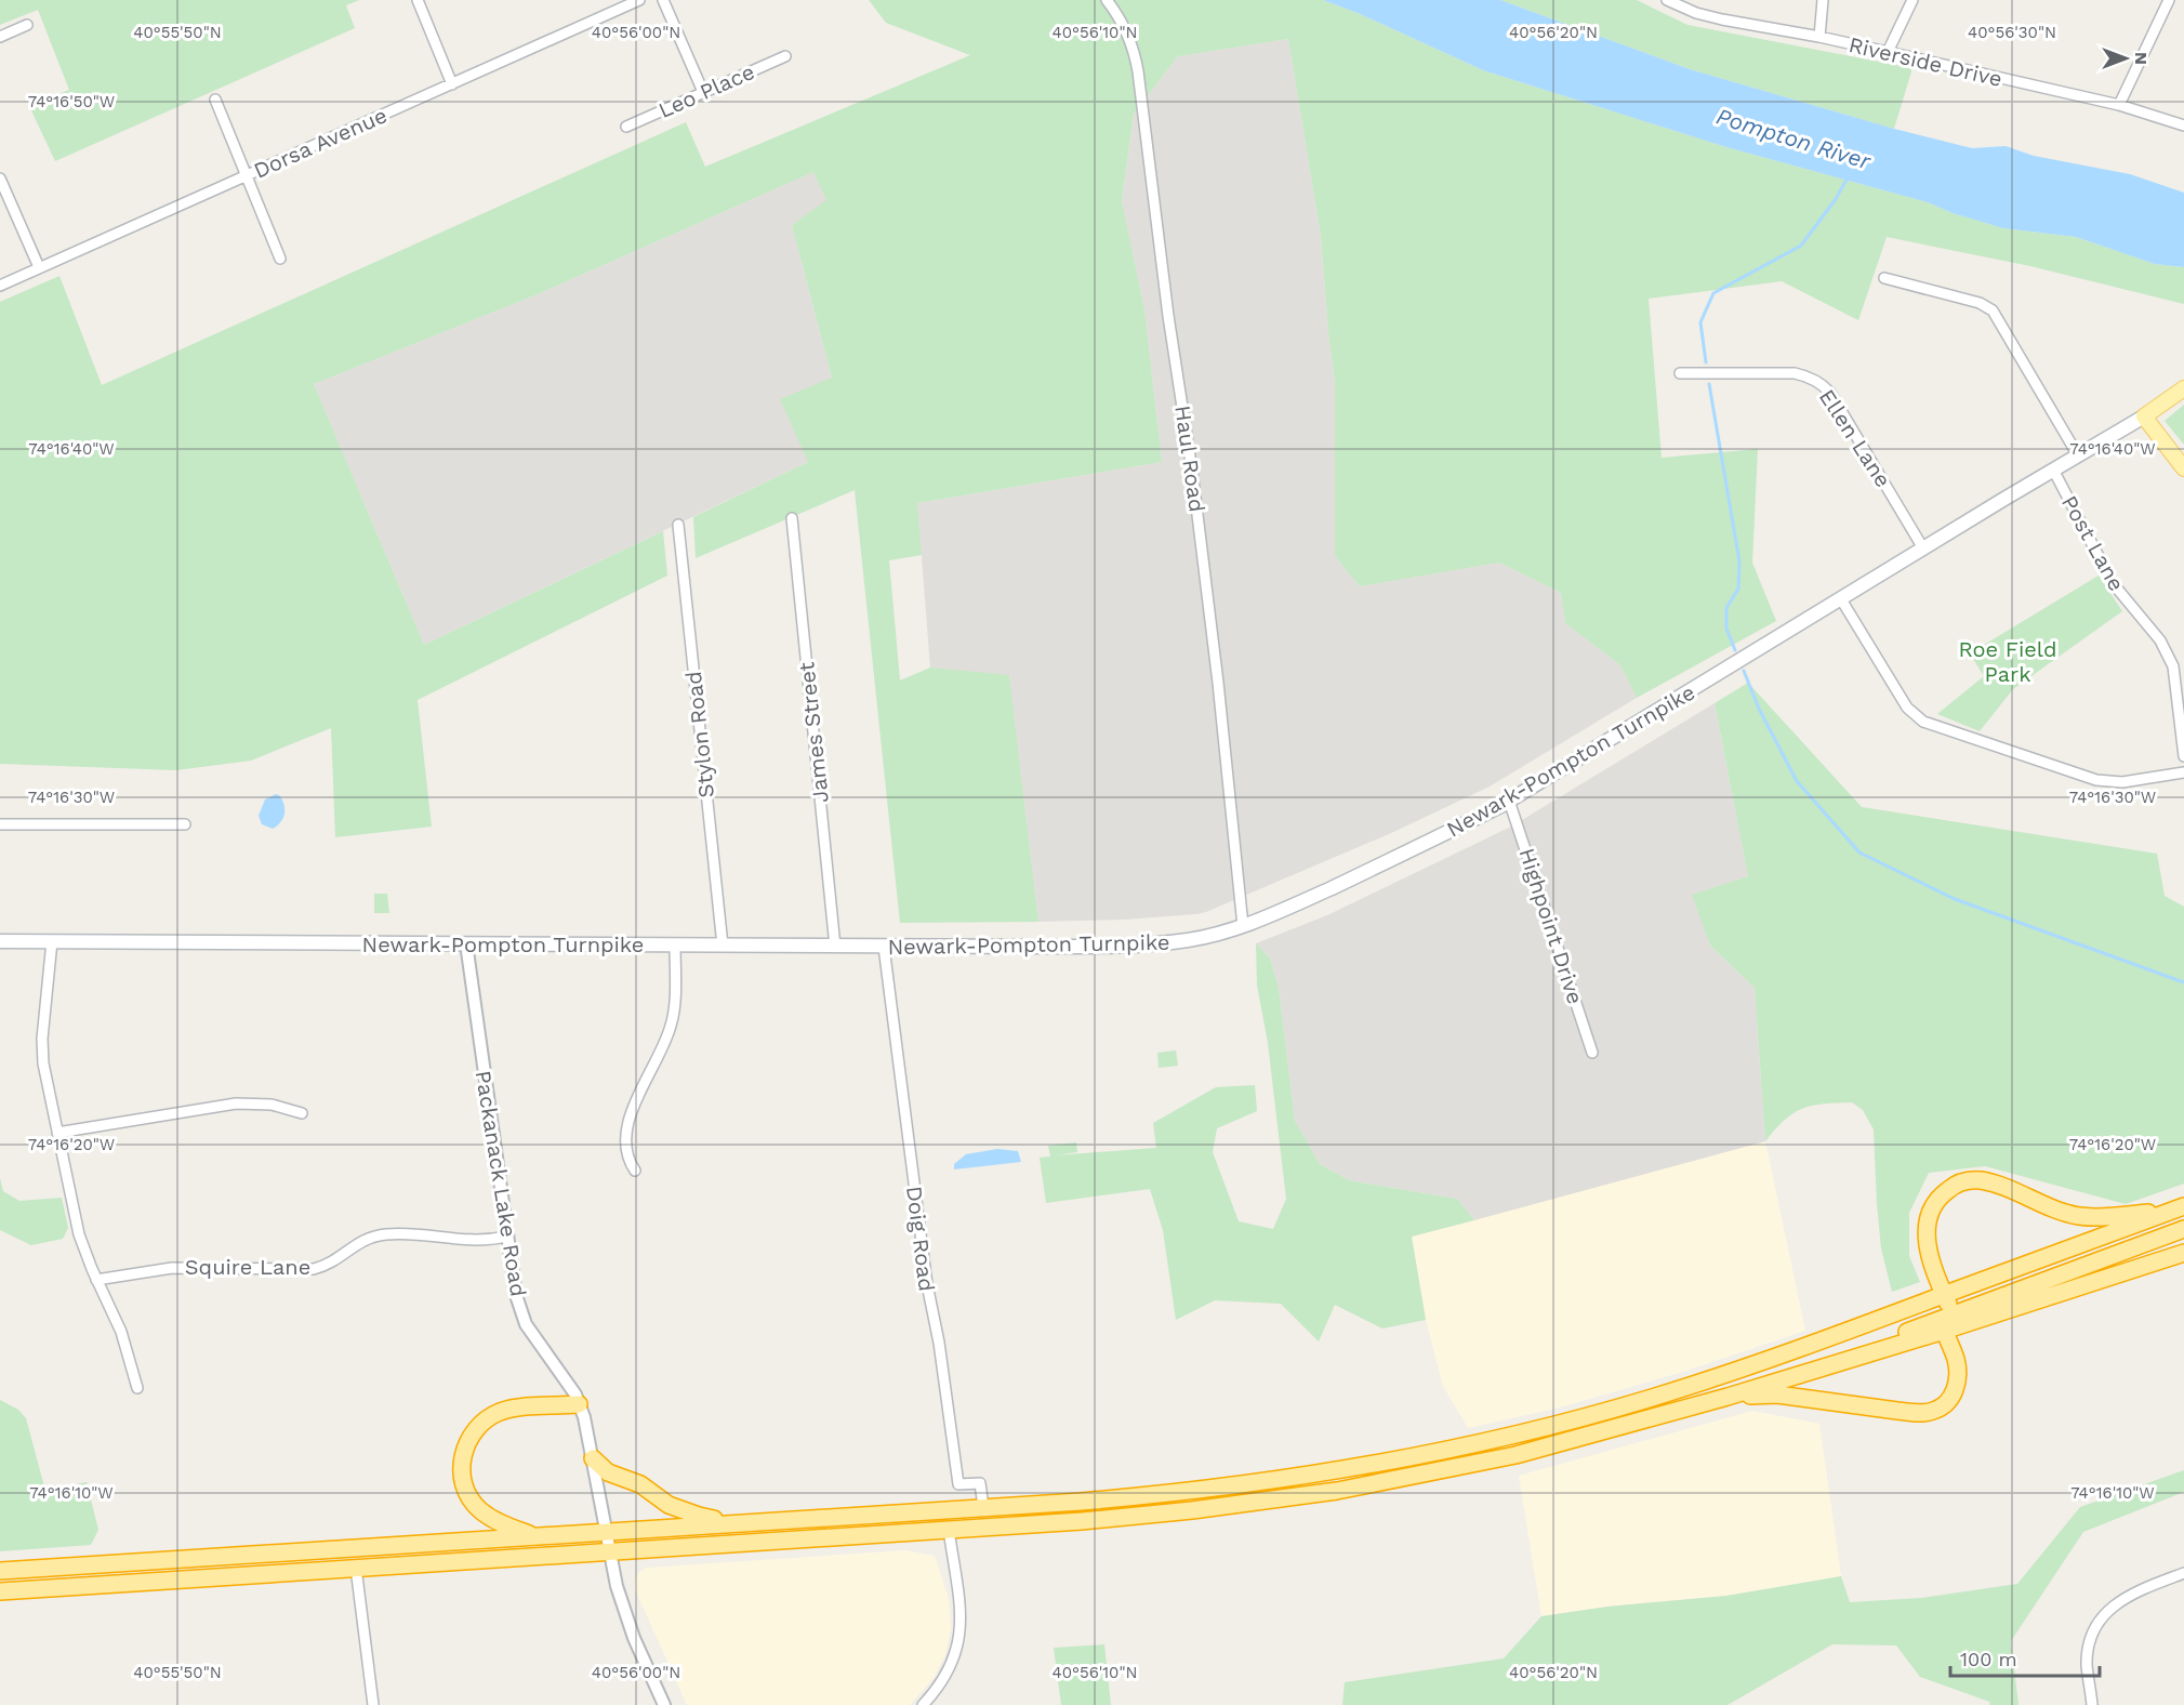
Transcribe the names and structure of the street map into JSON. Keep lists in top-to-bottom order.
{
  "streets": {
    "main road": ["Newark-Pompton Turnpike"],
    "street": [
      "Riverside Drive",
      "Leo Place",
      "Dorsa Avenue",
      "Ellen Lane",
      "Haul Road",
      "Post Lane",
      "James Street",
      "Stylon Road",
      "Highpoint Drive",
      "Packanack Lake Road",
      "Doig Road",
      "Squire Lane"
    ]
  },
  "crossings": [
    ["Ellen Lane", "Newark-Pompton Turnpike"],
    ["Haul Road", "Newark-Pompton Turnpike"],
    ["Post Lane", "Newark-Pompton Turnpike"],
    ["James Street", "Newark-Pompton Turnpike"],
    ["Stylon Road", "Newark-Pompton Turnpike"],
    ["Newark-Pompton Turnpike", "Highpoint Drive"],
    ["Newark-Pompton Turnpike", "Packanack Lake Road"],
    ["Newark-Pompton Turnpike", "Doig Road"],
    ["Packanack Lake Road", "Squire Lane"]
  ],
  "water": ["Pompton River"],
  "parks": ["Roe Field Park"],
  "scale_bar": "100 m",
  "north": "right",
  "coordinates": [
    "40°55'50\"N",
    "40°56'00\"N",
    "40°56'10\"N",
    "40°56'20\"N",
    "40°56'30\"N",
    "74°16'50\"W",
    "74°16'40\"W",
    "74°16'30\"W",
    "74°16'20\"W",
    "74°16'10\"W"
  ]
}
